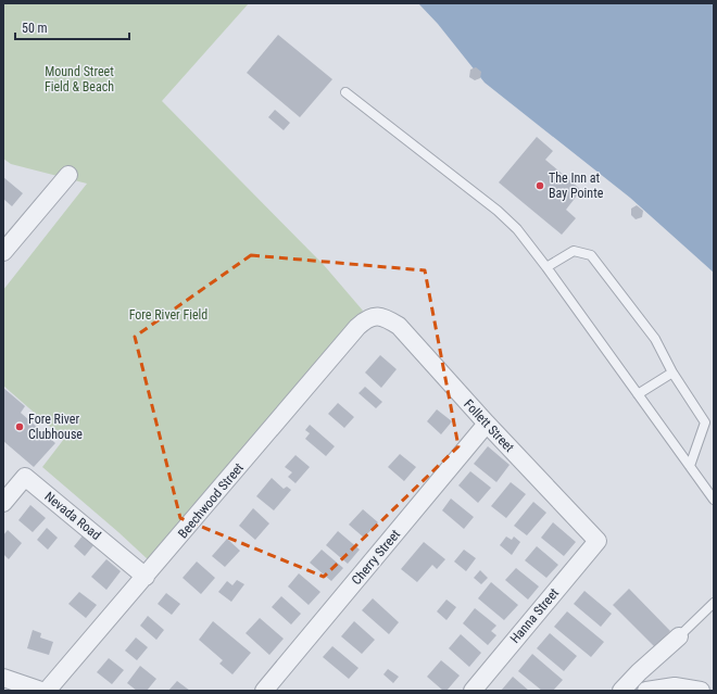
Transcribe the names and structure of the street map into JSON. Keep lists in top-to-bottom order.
{
  "streets": {
    "street": [
      "Follett Street",
      "Beechwood Street",
      "Nevada Road",
      "Cherry Street",
      "Hanna Street"
    ]
  },
  "crossings": [
    ["Follett Street", "Beechwood Street"],
    ["Follett Street", "Cherry Street"],
    ["Follett Street", "Hanna Street"],
    ["Beechwood Street", "Nevada Road"]
  ],
  "parks": ["Mound Street Field & Beach", "Fore River Field"],
  "places": ["The Inn at Bay Pointe", "Fore River Clubhouse"],
  "scale_bar": "50 m"
}
